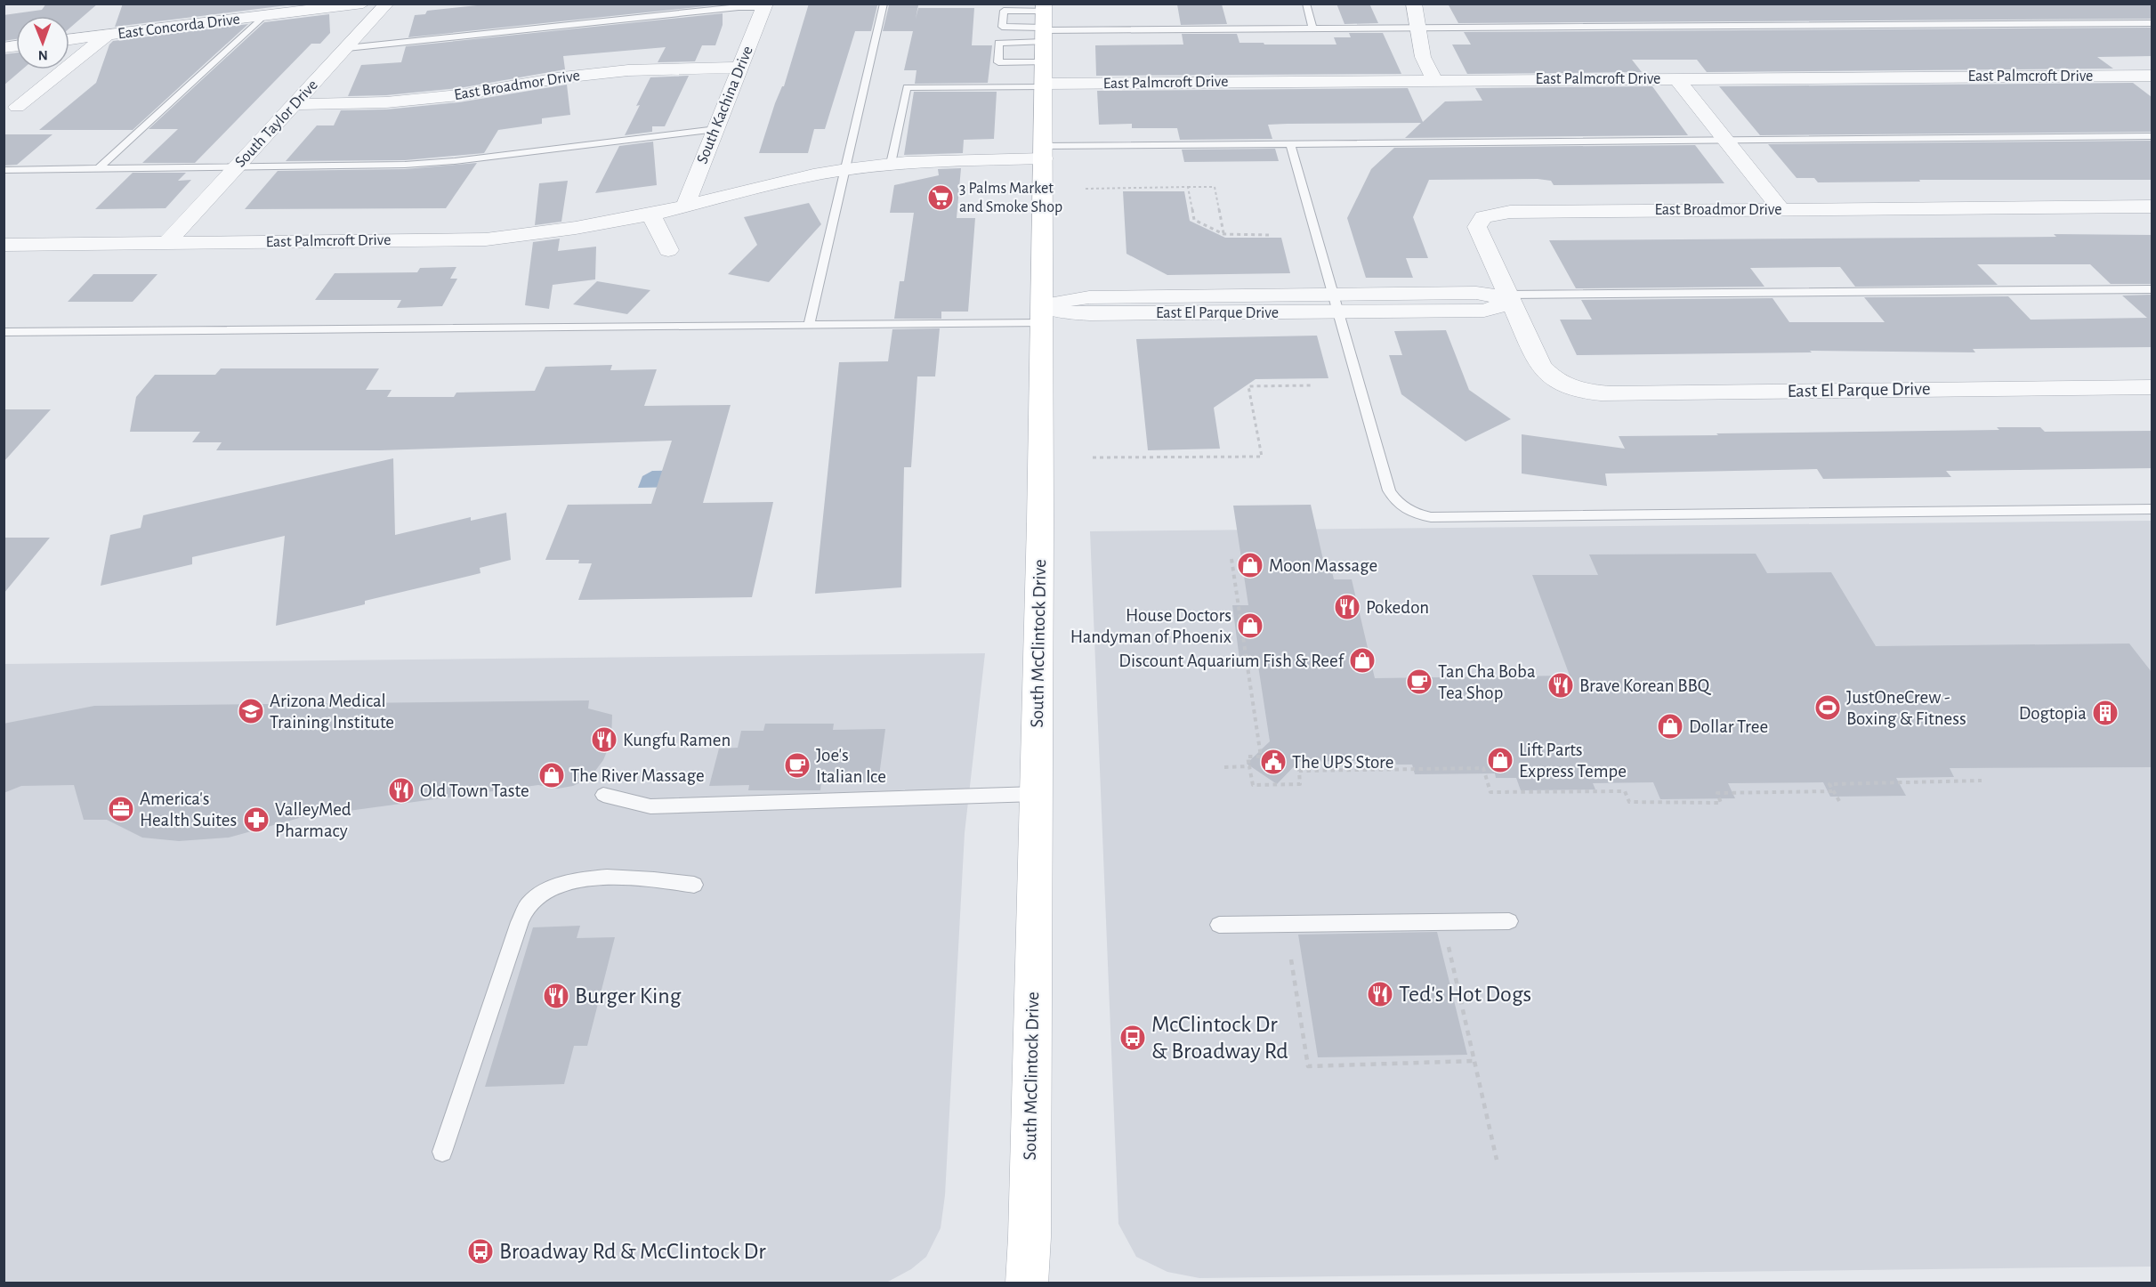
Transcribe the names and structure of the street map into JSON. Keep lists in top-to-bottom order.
{
  "streets": {
    "main road": ["South McClintock Drive"],
    "street": [
      "East Concorda Drive",
      "East Palmcroft Drive",
      "East Broadmor Drive",
      "South Kachina Drive",
      "South Taylor Drive",
      "East El Parque Drive"
    ]
  },
  "crossings": [
    ["East Palmcroft Drive", "South Kachina Drive"],
    ["East Palmcroft Drive", "South Taylor Drive"],
    ["East Palmcroft Drive", "South McClintock Drive"],
    ["East Broadmor Drive", "South Kachina Drive"],
    ["East Broadmor Drive", "South Taylor Drive"],
    ["East Broadmor Drive", "East El Parque Drive"],
    ["East El Parque Drive", "South McClintock Drive"]
  ],
  "places": {
    "supermarket": ["3 Palms Market and Smoke Shop"],
    "shop": [
      "Moon Massage",
      "House Doctors Handyman of Phoenix",
      "Discount Aquarium Fish & Reef",
      "Dollar Tree",
      "Lift Parts Express Tempe",
      "The River Massage"
    ],
    "restaurant": [
      "Pokedon",
      "Brave Korean BBQ",
      "Kungfu Ramen",
      "Old Town Taste",
      "Ted's Hot Dogs",
      "Burger King"
    ],
    "cafe": ["Tan Cha Boba Tea Shop", "Joe's Italian Ice"],
    "sports": ["JustOneCrew - Boxing & Fitness"],
    "school or university": ["Arizona Medical Training Institute"],
    "building": ["Dogtopia"],
    "public building": ["The UPS Store"],
    "office": ["America's Health Suites"],
    "pharmacy": ["ValleyMed Pharmacy"],
    "bus stop": ["McClintock Dr & Broadway Rd", "Broadway Rd & McClintock Dr"]
  },
  "north": "bottom"
}
